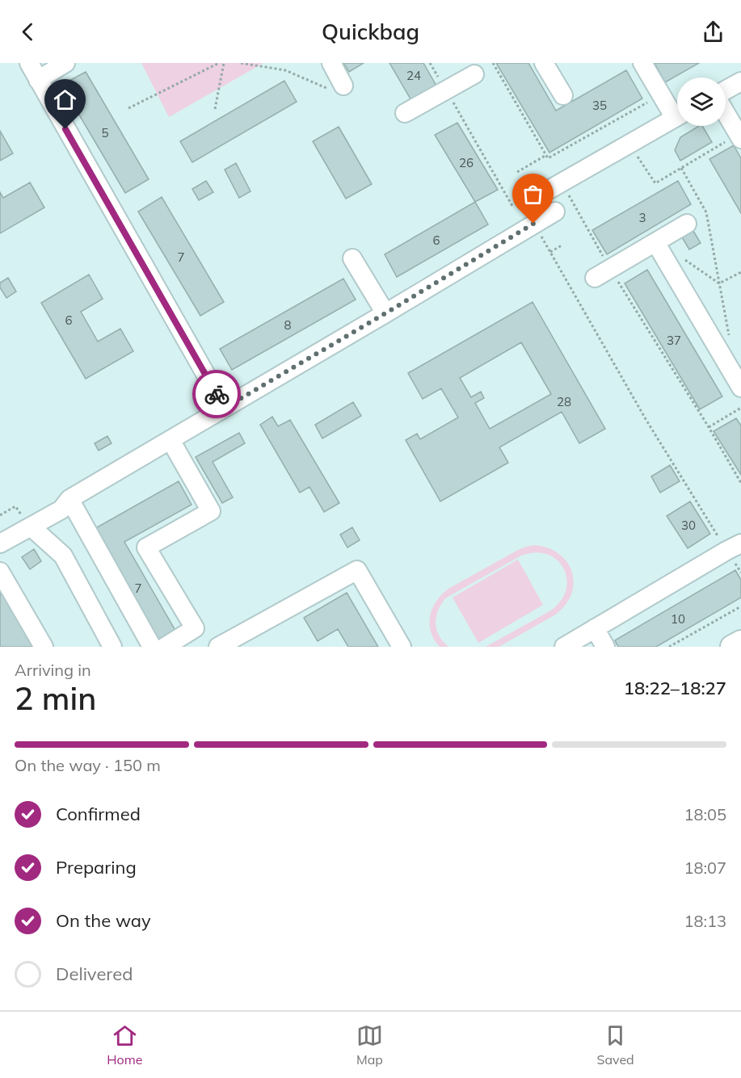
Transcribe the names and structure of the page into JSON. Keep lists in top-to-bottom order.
{
  "house_numbers": [
    "24",
    "35",
    "5",
    "26",
    "3",
    "6",
    "7",
    "6",
    "8",
    "37",
    "28",
    "30",
    "7",
    "10"
  ],
  "page": {
    "header": "Quickbag",
    "heading": ["2 min", "Arriving in", "18:22–18:27"],
    "bar": "On the way · 150 m",
    "list": [
      ["Confirmed", "18:05"],
      ["Preparing", "18:07"],
      ["On the way", "18:13"],
      "Delivered"
    ],
    "tabs": ["Home", "Map", "Saved"]
  }
}
